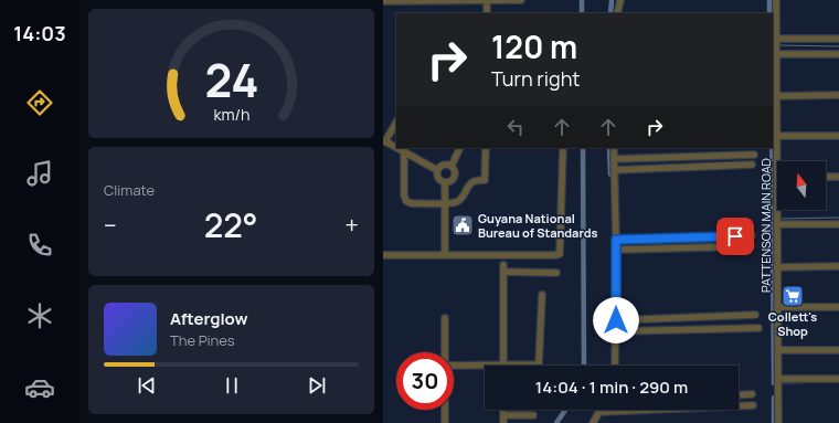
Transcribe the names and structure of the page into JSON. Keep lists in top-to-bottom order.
{
  "streets": {
    "street": ["PATTENSON MAIN ROAD"]
  },
  "places": {
    "public building": ["Guyana National Bureau of Standards"],
    "supermarket": ["Collett's Shop"]
  },
  "north": "top",
  "page": {
    "tabs": "14:03",
    "turn": ["120 m", "Turn right"],
    "tile": "Climate",
    "heat": ["−", "22°", "+"],
    "song": ["Afterglow", "The Pines"],
    "limit": "30",
    "trip": "14:04 · 1 min · 290 m",
    "gauge": ["24", "km/h"]
  }
}
